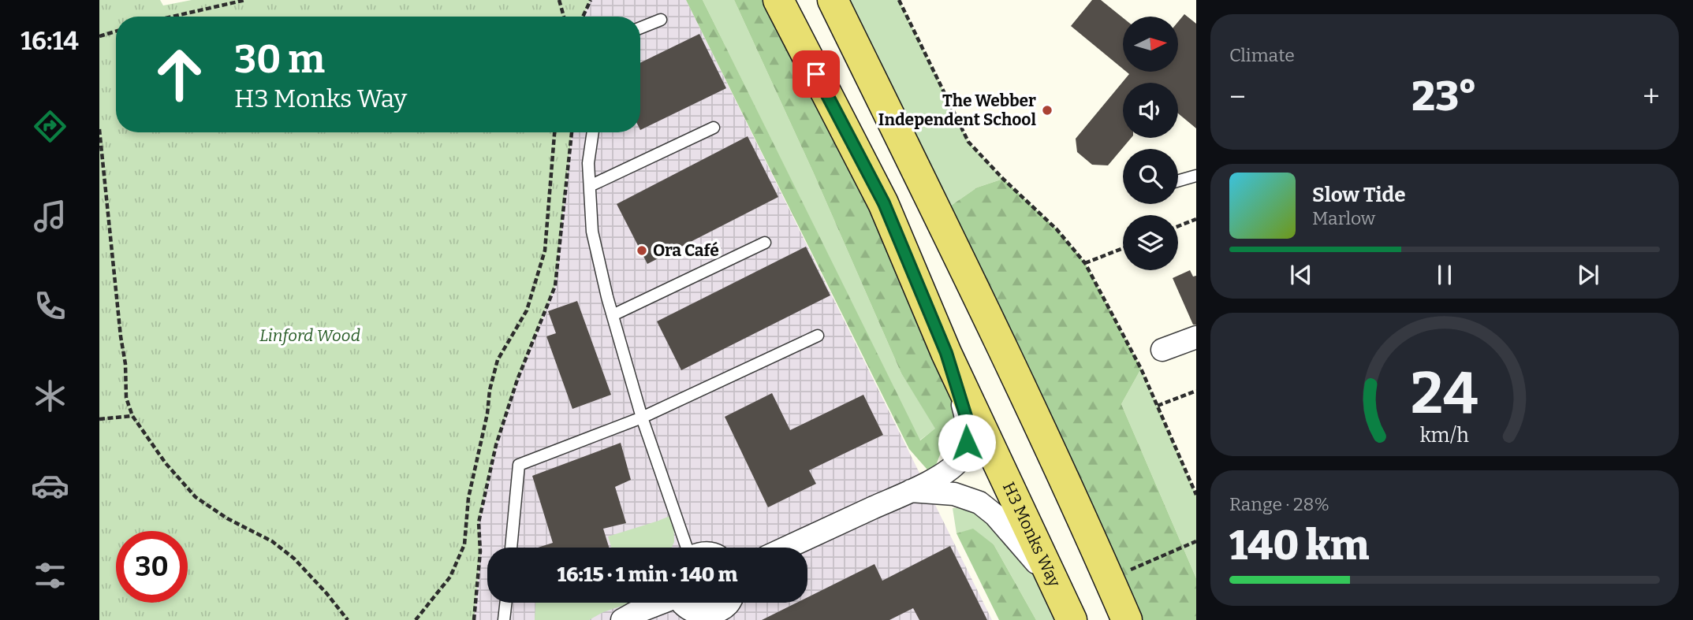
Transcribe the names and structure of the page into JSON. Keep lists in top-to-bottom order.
{
  "streets": {
    "main road": ["H3 Monks Way"]
  },
  "parks": ["Linford Wood"],
  "places": ["The Webber Independent School", "Ora Café"],
  "north": "right",
  "page": {
    "tabs": "16:14",
    "tile": [
      "Climate",
      ["Range · 28%", "140 km"]
    ],
    "turn": ["30 m", "H3 Monks Way"],
    "heat": ["−", "23°", "+"],
    "song": ["Slow Tide", "Marlow"],
    "limit": "30",
    "trip": "16:15 · 1 min · 140 m",
    "gauge": ["24", "km/h"]
  }
}
